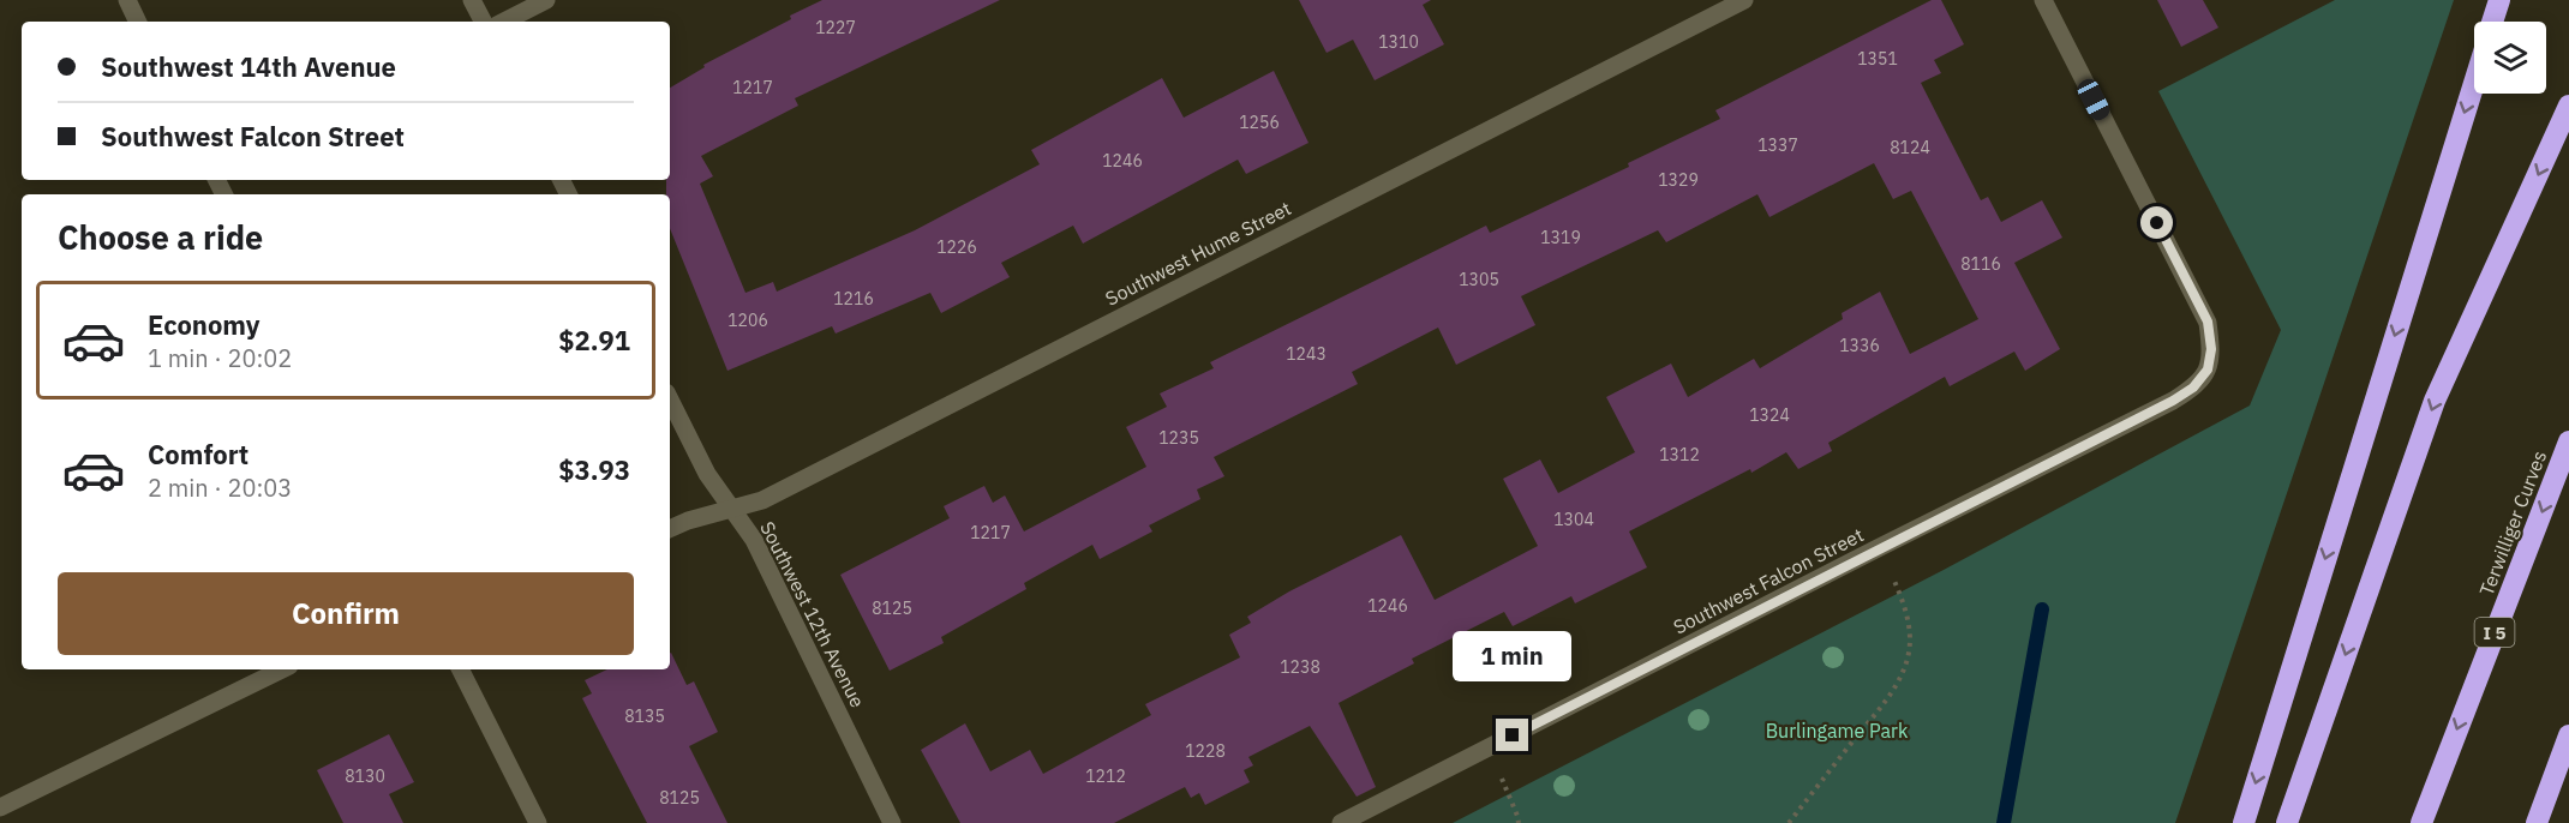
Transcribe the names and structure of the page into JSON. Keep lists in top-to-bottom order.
{
  "streets": {
    "highway": ["Terwilliger Curves", "I 5"],
    "street": ["Southwest Hume Street", "Southwest Falcon Street", "Southwest 12th Avenue"]
  },
  "crossings": [
    ["Southwest Hume Street", "Southwest 12th Avenue"]
  ],
  "parks": ["Burlingame Park"],
  "house_numbers": [
    "1227",
    "1310",
    "1351",
    "1217",
    "1256",
    "1337",
    "8124",
    "1246",
    "1329",
    "1319",
    "1226",
    "8116",
    "1305",
    "1216",
    "1206",
    "1336",
    "1243",
    "1324",
    "1235",
    "1312",
    "1304",
    "1217",
    "1246",
    "8125",
    "1238",
    "8135",
    "1228",
    "8130",
    "1212",
    "8125"
  ],
  "page": {
    "banner": ["Southwest 14th Avenue", "Southwest Falcon Street"],
    "heading": "Choose a ride",
    "list": [
      {
        "name": "Economy",
        "note": "1 min · 20:02",
        "value": "$2.91"
      },
      {
        "name": "Comfort",
        "note": "2 min · 20:03",
        "value": "$3.93"
      }
    ],
    "buttons": "Confirm",
    "bubble": "1 min"
  }
}
